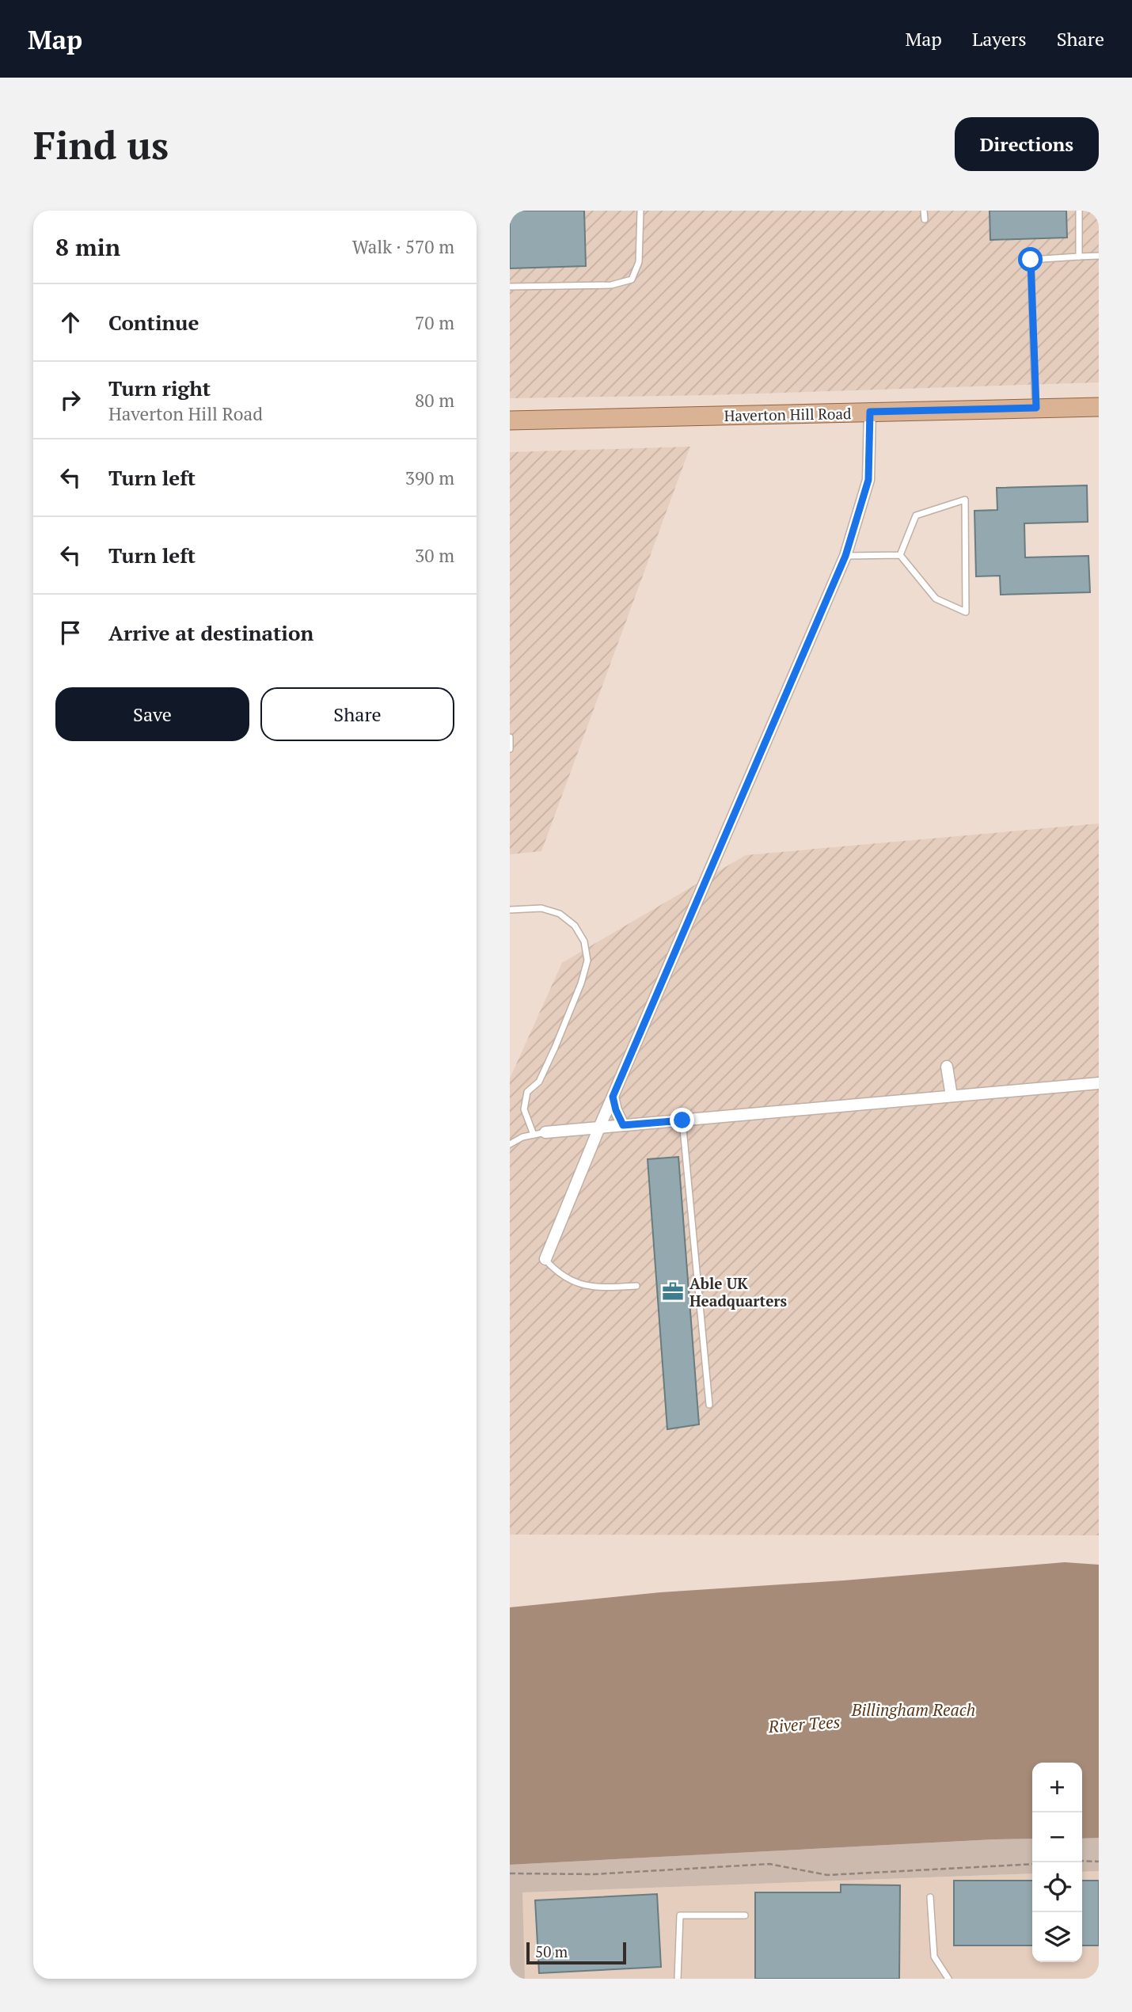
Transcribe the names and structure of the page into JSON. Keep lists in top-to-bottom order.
{
  "streets": {
    "main road": ["Haverton Hill Road"]
  },
  "water": ["Billingham Reach", "River Tees"],
  "places": {
    "office": ["Able UK Headquarters"]
  },
  "scale_bar": "50 m",
  "page": {
    "header": "Map",
    "nav": ["Map", "Layers", "Share"],
    "buttons": [
      "Directions",
      ["Save", "Share"]
    ],
    "title": "Find us",
    "heading": ["8 min", "Walk · 570 m"],
    "list": [
      ["Continue", "70 m"],
      ["Turn right", "Haverton Hill Road", "80 m"],
      ["Turn left", "390 m"],
      ["Turn left", "30 m"],
      "Arrive at destination"
    ],
    "map_buttons": ["+", "−"],
    "scale": "50 m"
  }
}
